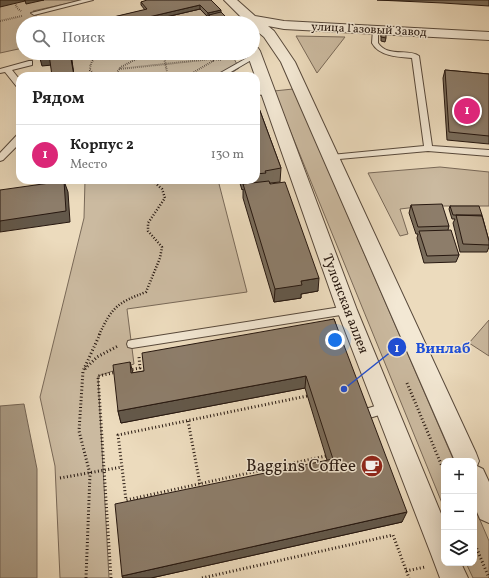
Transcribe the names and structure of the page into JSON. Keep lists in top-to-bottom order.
{
  "streets": {
    "street": ["улица Газовый Завод", "Тулонская аллея"]
  },
  "places": {
    "other": ["Винлаб"],
    "cafe": ["Baggins Coffee"]
  },
  "page": {
    "search": "Поиск",
    "heading": "Рядом",
    "pins": "1",
    "list": [
      {
        "mark": "1",
        "name": "Корпус 2",
        "note": "Место",
        "value": "130 m"
      }
    ],
    "map_buttons": ["+", "−"]
  }
}
